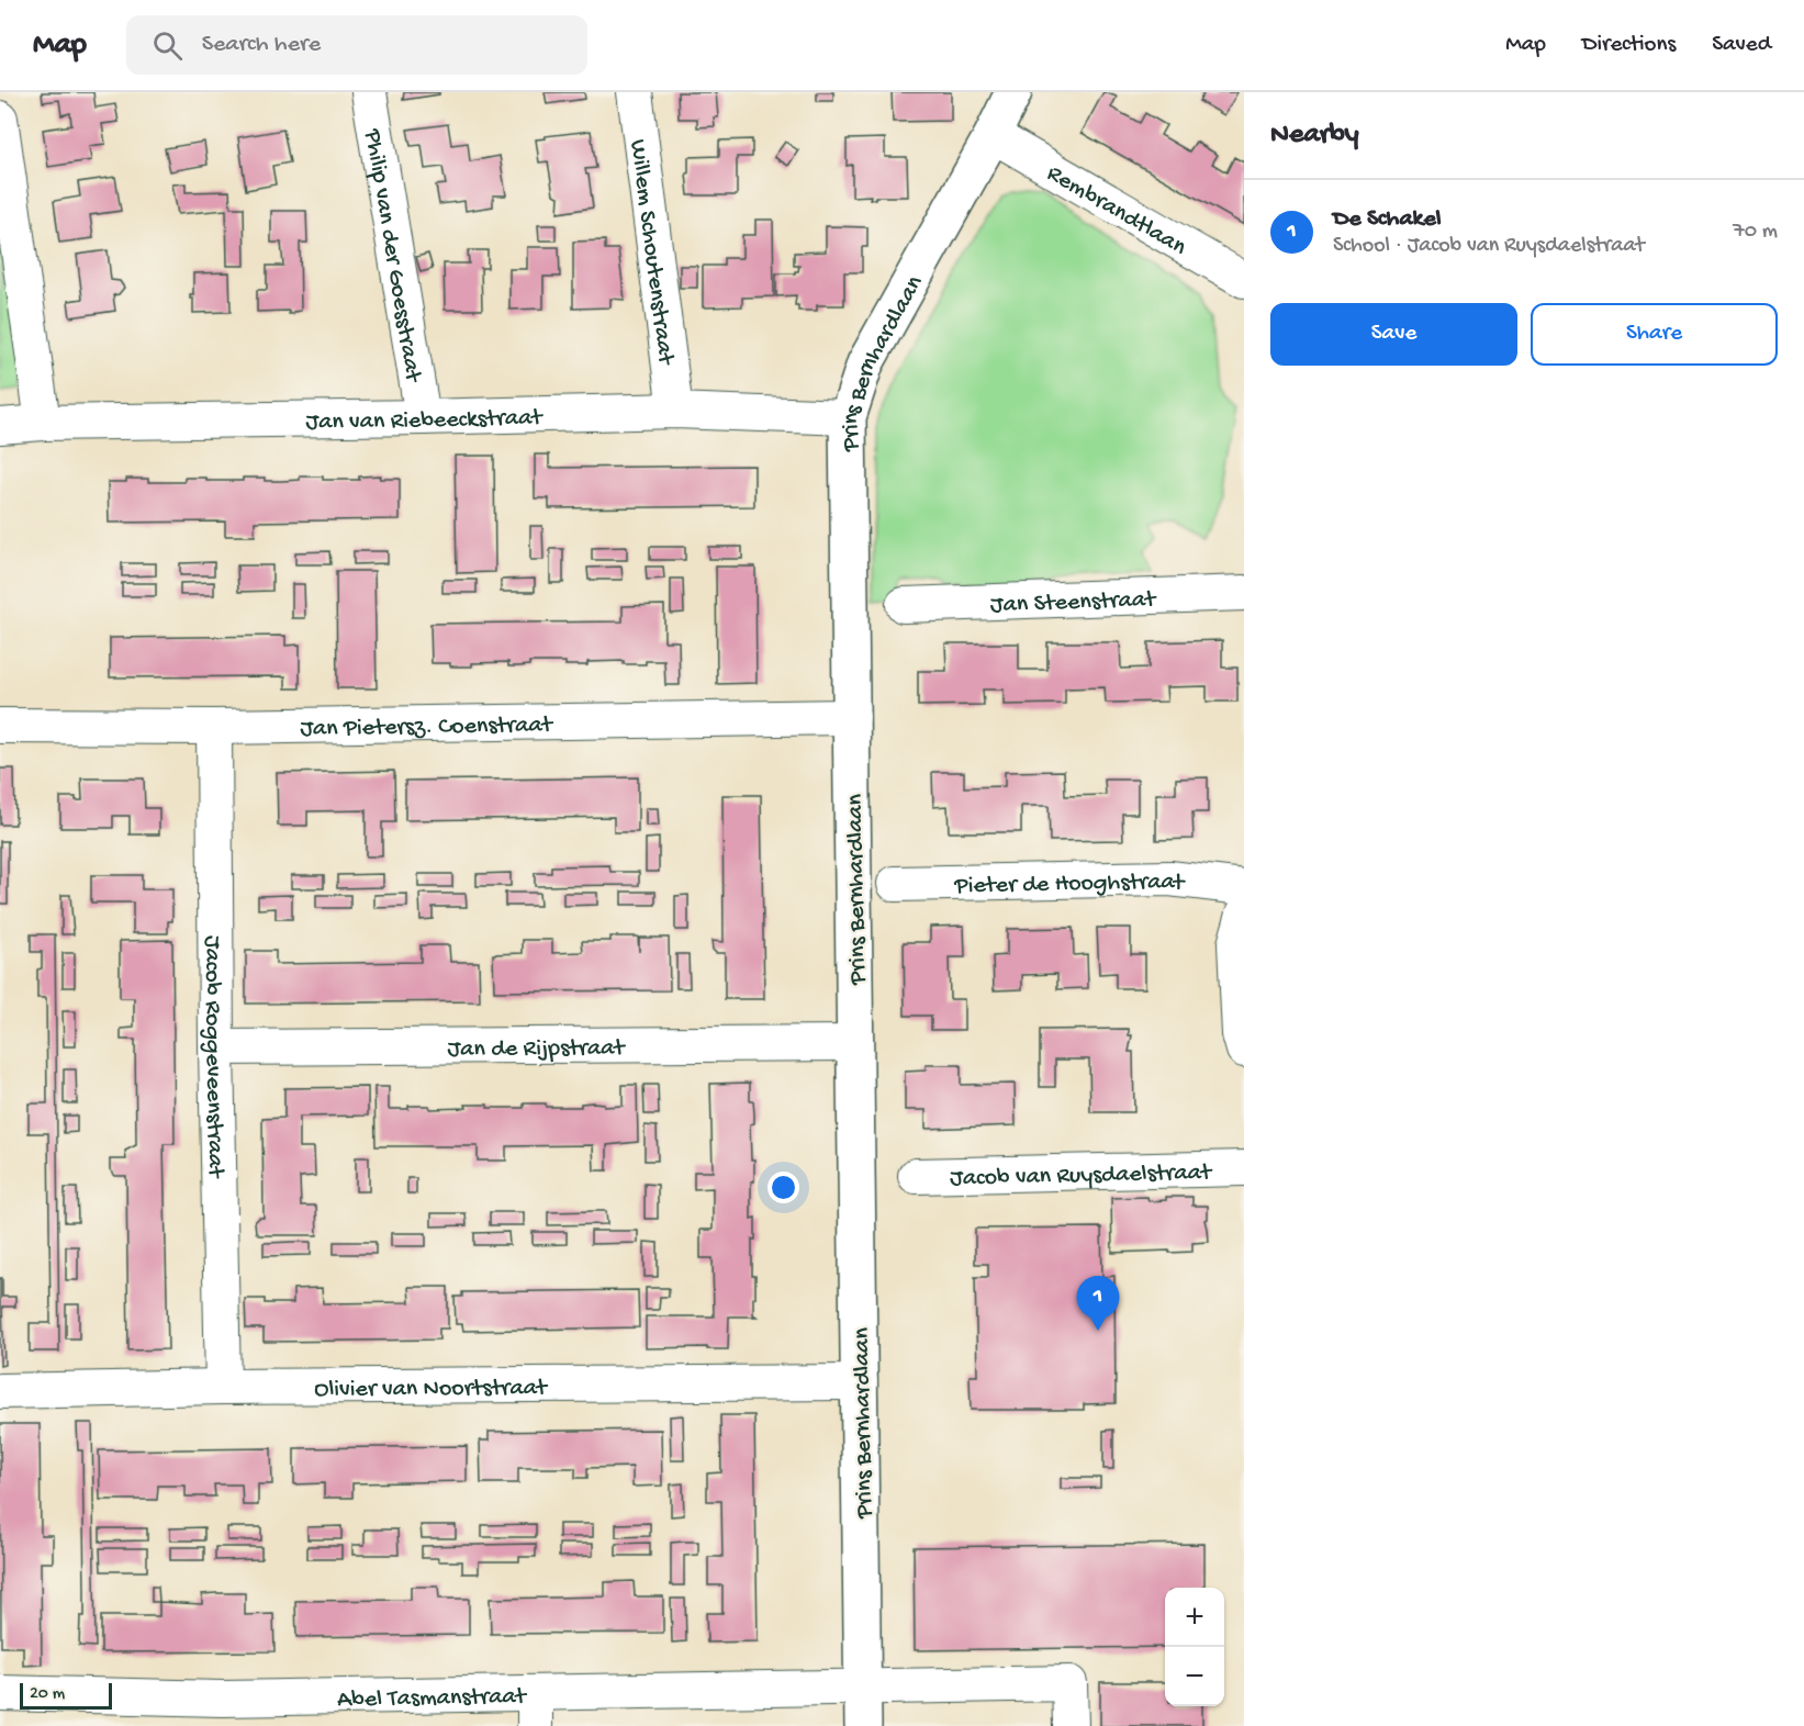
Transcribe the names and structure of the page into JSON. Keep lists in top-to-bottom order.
{
  "streets": {
    "street": [
      "Rembrandtlaan",
      "Willem Schoutenstraat",
      "Philip van der Goesstraat",
      "Prins Bernhardlaan",
      "Jan van Riebeeckstraat",
      "Jan Steenstraat",
      "Jan Pietersz. Coenstraat",
      "Pieter de Hooghstraat",
      "Jan de Rijpstraat",
      "Jacob Roggeveenstraat",
      "Jacob van Ruysdaelstraat",
      "Olivier van Noortstraat",
      "Abel Tasmanstraat"
    ]
  },
  "crossings": [
    ["Rembrandtlaan", "Prins Bernhardlaan"],
    ["Willem Schoutenstraat", "Jan van Riebeeckstraat"],
    ["Philip van der Goesstraat", "Jan van Riebeeckstraat"],
    ["Prins Bernhardlaan", "Jan van Riebeeckstraat"],
    ["Prins Bernhardlaan", "Jan Pietersz. Coenstraat"],
    ["Prins Bernhardlaan", "Jan de Rijpstraat"],
    ["Prins Bernhardlaan", "Olivier van Noortstraat"],
    ["Prins Bernhardlaan", "Abel Tasmanstraat"],
    ["Jan Pietersz. Coenstraat", "Jacob Roggeveenstraat"],
    ["Jan de Rijpstraat", "Jacob Roggeveenstraat"],
    ["Jacob Roggeveenstraat", "Olivier van Noortstraat"]
  ],
  "scale_bar": "20 m",
  "page": {
    "header": "Map",
    "search": "Search here",
    "nav": ["Map", "Directions", "Saved"],
    "heading": "Nearby",
    "list": [
      {
        "mark": "1",
        "name": "De Schakel",
        "note": "School · Jacob van Ruysdaelstraat",
        "value": "70 m"
      }
    ],
    "buttons": ["Save", "Share"],
    "pins": "1",
    "map_buttons": ["+", "−"],
    "scale": "20 m"
  }
}
